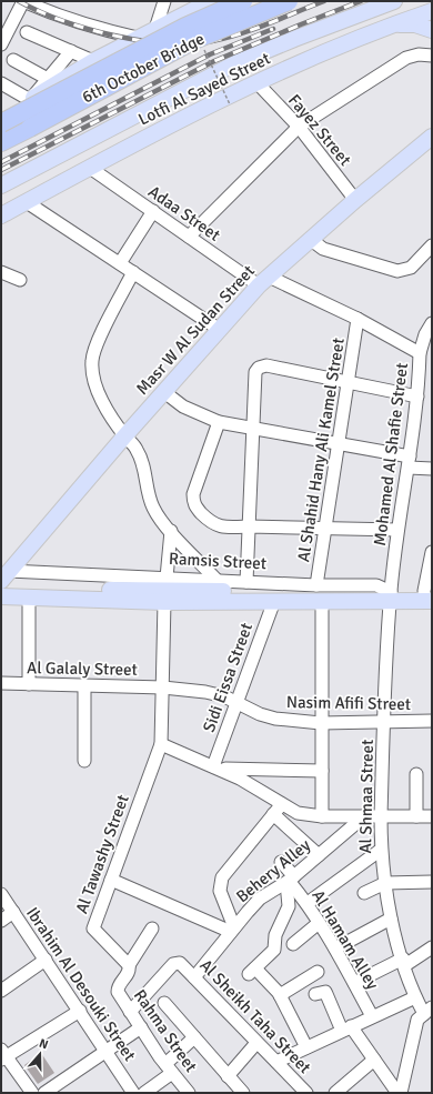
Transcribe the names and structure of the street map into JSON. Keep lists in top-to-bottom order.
{
  "streets": {
    "highway": ["6th October Bridge"],
    "main road": ["Lotfi Al Sayed Street", "Masr W Al Sudan Street", "Ramsis Street"],
    "street": [
      "Fayez Street",
      "Adaa Street",
      "Al Shahid Hany Ali Kamel Street",
      "Mohamed Al Shafie Street",
      "Al Galaly Street",
      "Sidi Eissa Street",
      "Nasim Afifi Street",
      "Al Shmaa Street",
      "Al Tawashy Street",
      "Behery Alley",
      "Al Hamam Alley",
      "Ibrahim Al Desouki Street",
      "Al Sheikh Taha Street",
      "Rahma Street"
    ]
  },
  "crossings": [
    ["Lotfi Al Sayed Street", "Fayez Street"],
    ["Lotfi Al Sayed Street", "Adaa Street"],
    ["Fayez Street", "Masr W Al Sudan Street"],
    ["Adaa Street", "Masr W Al Sudan Street"],
    ["Adaa Street", "Al Shahid Hany Ali Kamel Street"],
    ["Adaa Street", "Mohamed Al Shafie Street"],
    ["Masr W Al Sudan Street", "Ramsis Street"],
    ["Al Shahid Hany Ali Kamel Street", "Ramsis Street"],
    ["Mohamed Al Shafie Street", "Ramsis Street"],
    ["Mohamed Al Shafie Street", "Al Shmaa Street"],
    ["Ramsis Street", "Sidi Eissa Street"],
    ["Ramsis Street", "Al Shmaa Street"],
    ["Ramsis Street", "Al Tawashy Street"],
    ["Al Galaly Street", "Nasim Afifi Street"],
    ["Al Galaly Street", "Al Tawashy Street"],
    ["Sidi Eissa Street", "Nasim Afifi Street"],
    ["Nasim Afifi Street", "Al Shmaa Street"],
    ["Nasim Afifi Street", "Al Tawashy Street"],
    ["Al Tawashy Street", "Rahma Street"],
    ["Behery Alley", "Al Hamam Alley"],
    ["Behery Alley", "Al Sheikh Taha Street"],
    ["Al Sheikh Taha Street", "Rahma Street"]
  ],
  "north": "top"
}
